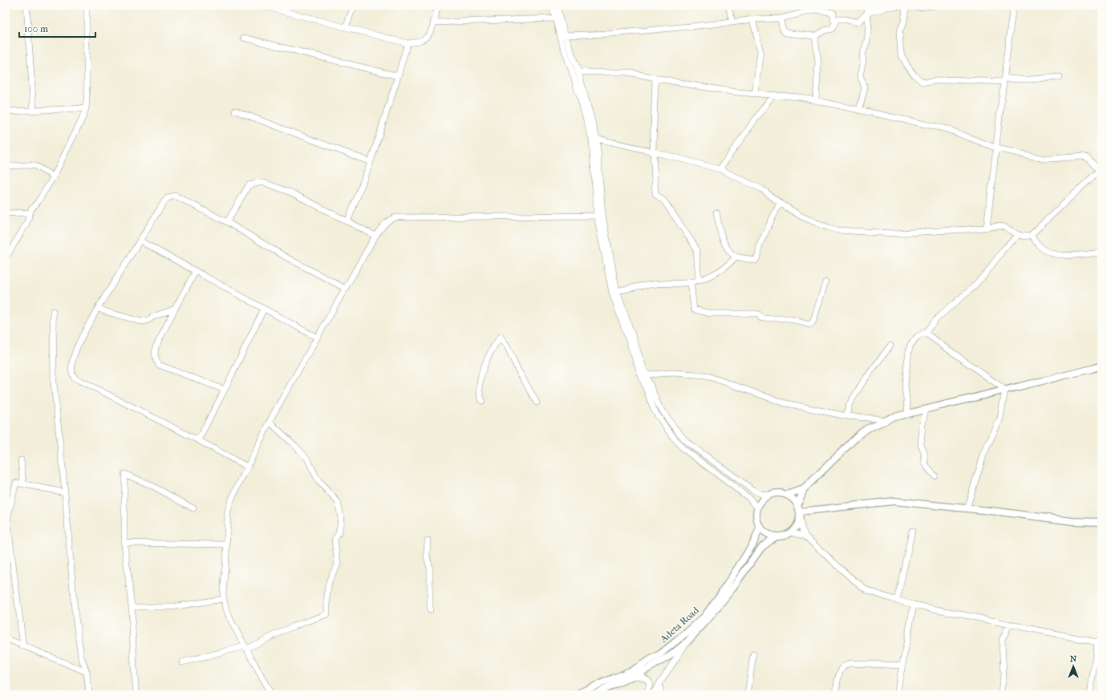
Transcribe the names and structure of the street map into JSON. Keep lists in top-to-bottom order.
{
  "streets": {
    "main road": ["Adeta Road"]
  },
  "scale_bar": "100 m",
  "north": "top"
}
